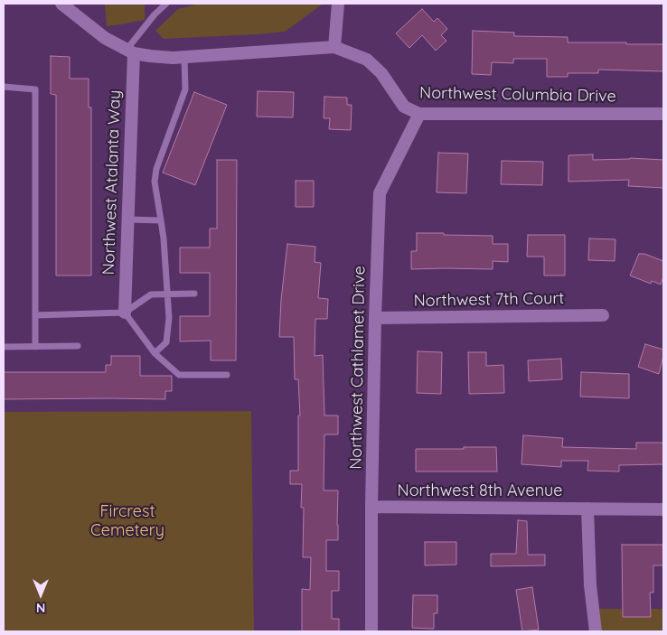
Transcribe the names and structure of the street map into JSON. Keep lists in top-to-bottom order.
{
  "streets": {
    "street": [
      "Northwest Columbia Drive",
      "Northwest Atalanta Way",
      "Northwest 7th Court",
      "Northwest Cathlamet Drive",
      "Northwest 8th Avenue"
    ]
  },
  "crossings": [
    ["Northwest Columbia Drive", "Northwest Atalanta Way"],
    ["Northwest Columbia Drive", "Northwest Cathlamet Drive"],
    ["Northwest 7th Court", "Northwest Cathlamet Drive"],
    ["Northwest Cathlamet Drive", "Northwest 8th Avenue"]
  ],
  "parks": ["Fircrest Cemetery"],
  "north": "bottom"
}
